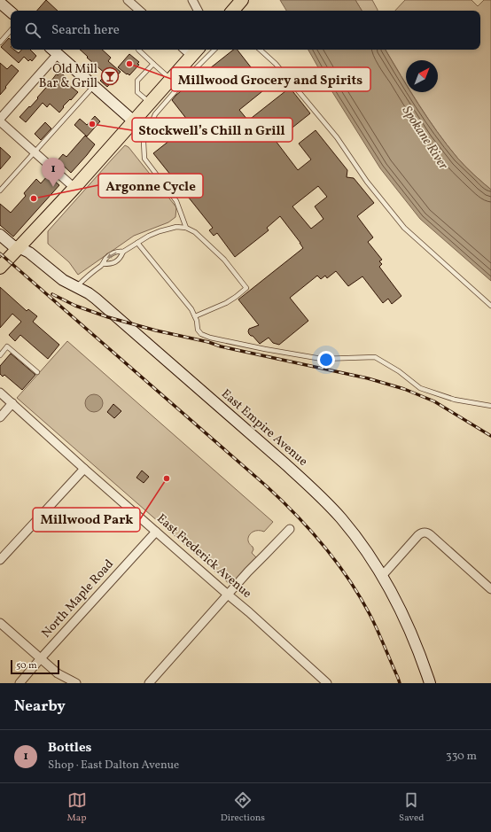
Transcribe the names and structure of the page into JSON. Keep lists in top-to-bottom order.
{
  "streets": {
    "street": ["East Empire Avenue", "East Frederick Avenue", "North Maple Road"]
  },
  "crossings": [
    ["East Frederick Avenue", "North Maple Road"]
  ],
  "water": ["Spokane River"],
  "places": {
    "other": [
      "Millwood Grocery and Spirits",
      "Stockwell’s Chill n Grill",
      "Argonne Cycle",
      "Millwood Park"
    ],
    "bar": ["Old Mill Bar & Grill"]
  },
  "scale_bar": "50 m",
  "north": "top right",
  "page": {
    "search": "Search here",
    "pins": "1",
    "scale": "50 m",
    "heading": "Nearby",
    "list": [
      {
        "mark": "1",
        "name": "Bottles",
        "note": "Shop · East Dalton Avenue",
        "value": "330 m"
      }
    ],
    "nav": ["Map", "Directions", "Saved"]
  }
}
